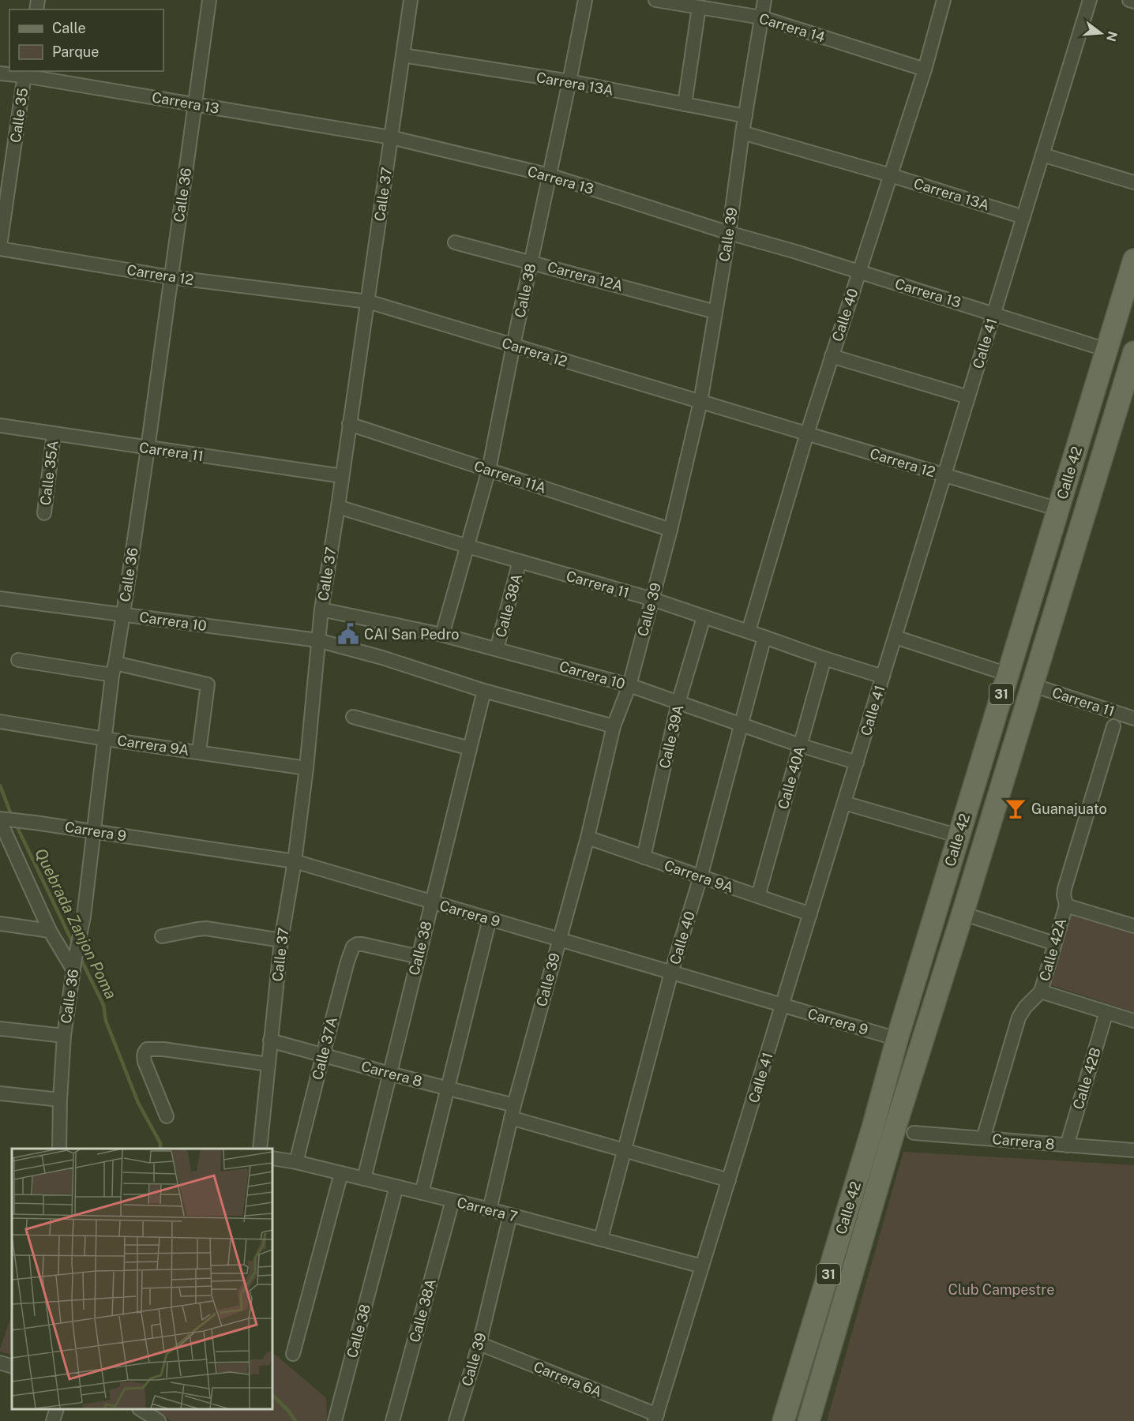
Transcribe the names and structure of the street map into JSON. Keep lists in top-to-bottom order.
{
  "streets": {
    "main road": ["Calle 42", "31"],
    "street": [
      "Carrera 14",
      "Carrera 13A",
      "Carrera 13",
      "Calle 35",
      "Calle 37",
      "Calle 36",
      "Calle 39",
      "Carrera 12",
      "Carrera 12A",
      "Calle 38",
      "Calle 40",
      "Calle 41",
      "Carrera 11",
      "Calle 35A",
      "Carrera 11A",
      "Calle 38A",
      "Carrera 10",
      "Calle 39A",
      "Carrera 9A",
      "Calle 40A",
      "Carrera 9",
      "Calle 42A",
      "Calle 37A",
      "Carrera 8",
      "Calle 42B",
      "Carrera 7",
      "Carrera 6A"
    ]
  },
  "crossings": [
    ["Carrera 14", "Calle 39"],
    ["Carrera 14", "Calle 40"],
    ["Carrera 13A", "Calle 37"],
    ["Carrera 13A", "Calle 39"],
    ["Carrera 13A", "Calle 38"],
    ["Carrera 13A", "Calle 40"],
    ["Carrera 13A", "Calle 41"],
    ["Carrera 13", "Calle 35"],
    ["Carrera 13", "Calle 37"],
    ["Carrera 13", "Calle 36"],
    ["Carrera 13", "Calle 39"],
    ["Carrera 13", "Calle 38"],
    ["Carrera 13", "Calle 40"],
    ["Carrera 13", "Calle 41"],
    ["Carrera 13", "Calle 42"],
    ["Calle 37", "Carrera 12"],
    ["Calle 37", "Carrera 11"],
    ["Calle 37", "Carrera 11A"],
    ["Calle 37", "Carrera 10"],
    ["Calle 37", "Carrera 9A"],
    ["Calle 37", "Carrera 9"],
    ["Calle 37", "Carrera 8"],
    ["Calle 36", "Carrera 12"],
    ["Calle 36", "Carrera 11"],
    ["Calle 36", "Carrera 10"],
    ["Calle 36", "Carrera 9A"],
    ["Calle 36", "Carrera 9"],
    ["Calle 39", "Carrera 12"],
    ["Calle 39", "Carrera 12A"],
    ["Calle 39", "Carrera 11"],
    ["Calle 39", "Carrera 11A"],
    ["Calle 39", "Carrera 10"],
    ["Calle 39", "Carrera 9A"],
    ["Calle 39", "Carrera 9"],
    ["Calle 39", "Carrera 8"],
    ["Calle 39", "Carrera 7"],
    ["Calle 39", "Carrera 6A"],
    ["Carrera 12", "Calle 38"],
    ["Carrera 12", "Calle 40"],
    ["Carrera 12", "Calle 41"],
    ["Carrera 12", "Calle 42"],
    ["Carrera 12A", "Calle 38"],
    ["Calle 38", "Carrera 11"],
    ["Calle 38", "Carrera 11A"],
    ["Calle 38", "Carrera 10"],
    ["Calle 38", "Carrera 9"],
    ["Calle 38", "Calle 37A"],
    ["Calle 38", "Carrera 8"],
    ["Calle 38", "Carrera 7"],
    ["Calle 40", "Carrera 11"],
    ["Calle 40", "Carrera 10"],
    ["Calle 40", "Carrera 9A"],
    ["Calle 40", "Carrera 9"],
    ["Calle 40", "Carrera 8"],
    ["Calle 40", "Carrera 7"],
    ["Calle 41", "Carrera 11"],
    ["Calle 41", "Carrera 10"],
    ["Calle 41", "Carrera 9A"],
    ["Calle 41", "Carrera 9"],
    ["Calle 41", "Carrera 8"],
    ["Calle 41", "Carrera 7"],
    ["Calle 41", "Carrera 6A"],
    ["Carrera 11", "Calle 35A"],
    ["Carrera 11", "Calle 42"],
    ["Carrera 11", "Calle 38A"],
    ["Carrera 11", "Calle 39A"],
    ["Carrera 11", "Calle 40A"],
    ["Calle 42", "Carrera 9"],
    ["Calle 38A", "Carrera 10"],
    ["Calle 38A", "Carrera 7"],
    ["Carrera 10", "Calle 39A"],
    ["Carrera 10", "Calle 40A"],
    ["Calle 39A", "Carrera 9A"],
    ["Carrera 9A", "Calle 40A"],
    ["Calle 42A", "Carrera 8"],
    ["Calle 37A", "Carrera 8"],
    ["Calle 37A", "Carrera 7"],
    ["Carrera 8", "Calle 42B"]
  ],
  "water": ["Quebrada Zanjon Poma"],
  "parks": ["Club Campestre"],
  "places": {
    "public building": ["CAI San Pedro"],
    "bar": ["Guanajuato"]
  },
  "legend": ["Calle", "Parque"],
  "north": "right"
}
